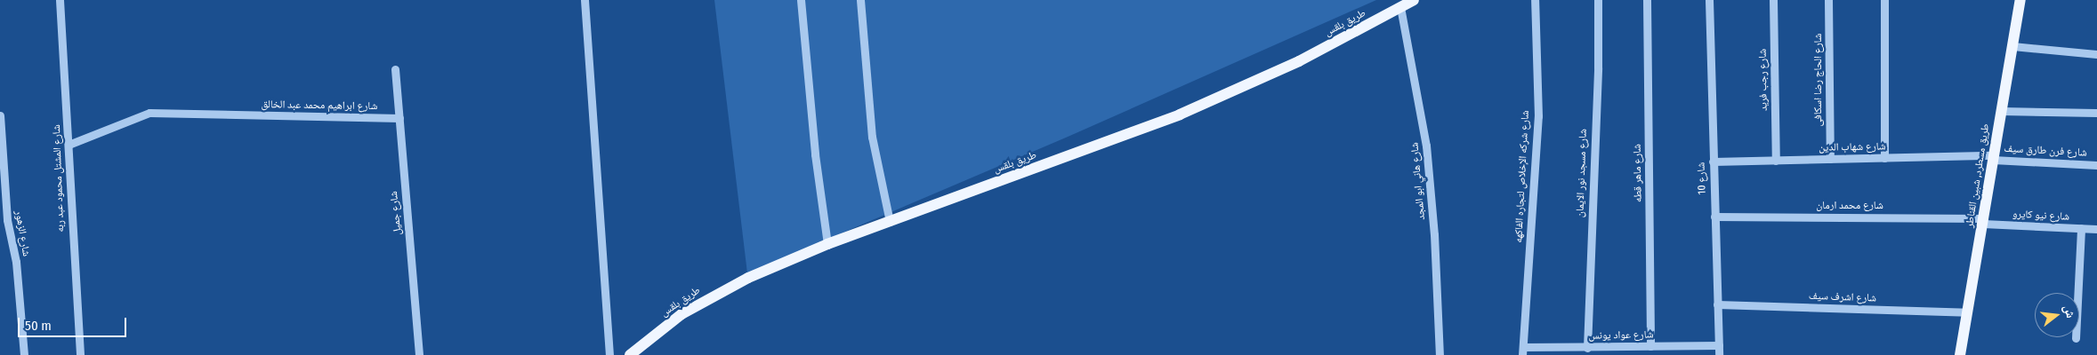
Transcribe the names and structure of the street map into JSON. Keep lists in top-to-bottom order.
{
  "streets": {
    "main road": ["طريق بلقس", "طريق مسطرد, شبين القناطر"],
    "street": [
      "شارع رجب فريد",
      "شارع الحاج رضا اسكافى",
      "شارع ابراهيم محمد عبد الخالق",
      "شارع شهاب الدين",
      "شارع فرن طارق سيف",
      "شارع مسجد نور الايمان",
      "شارع ماهر قطه",
      "شارع شركه الإخلاص لتجاره الفاكهه",
      "شارع المشتل محمود عبد ربه",
      "شارع 10",
      "شارع هاني ابو المجد",
      "شارع محمد ارمان",
      "شارع جميل",
      "شارع نيو كايرو",
      "شارع الزهور",
      "شارع اشرف سيف",
      "شارع عواد يونس"
    ]
  },
  "crossings": [
    ["طريق بلقس", "شارع هاني ابو المجد"],
    ["شارع رجب فريد", "شارع شهاب الدين"],
    ["شارع الحاج رضا اسكافى", "شارع شهاب الدين"],
    ["شارع ابراهيم محمد عبد الخالق", "شارع المشتل محمود عبد ربه"],
    ["شارع ابراهيم محمد عبد الخالق", "شارع جميل"],
    ["شارع شهاب الدين", "شارع فرن طارق سيف"],
    ["شارع شهاب الدين", "طريق مسطرد, شبين القناطر"],
    ["شارع شهاب الدين", "شارع 10"],
    ["شارع فرن طارق سيف", "طريق مسطرد, شبين القناطر"],
    ["شارع مسجد نور الايمان", "شارع عواد يونس"],
    ["شارع ماهر قطه", "شارع عواد يونس"],
    ["طريق مسطرد, شبين القناطر", "شارع محمد ارمان"],
    ["طريق مسطرد, شبين القناطر", "شارع نيو كايرو"],
    ["طريق مسطرد, شبين القناطر", "شارع اشرف سيف"],
    ["شارع شركه الإخلاص لتجاره الفاكهه", "شارع عواد يونس"],
    ["شارع 10", "شارع محمد ارمان"],
    ["شارع 10", "شارع اشرف سيف"],
    ["شارع 10", "شارع عواد يونس"],
    ["شارع محمد ارمان", "شارع نيو كايرو"]
  ],
  "scale_bar": "50 m",
  "north": "right"
}
